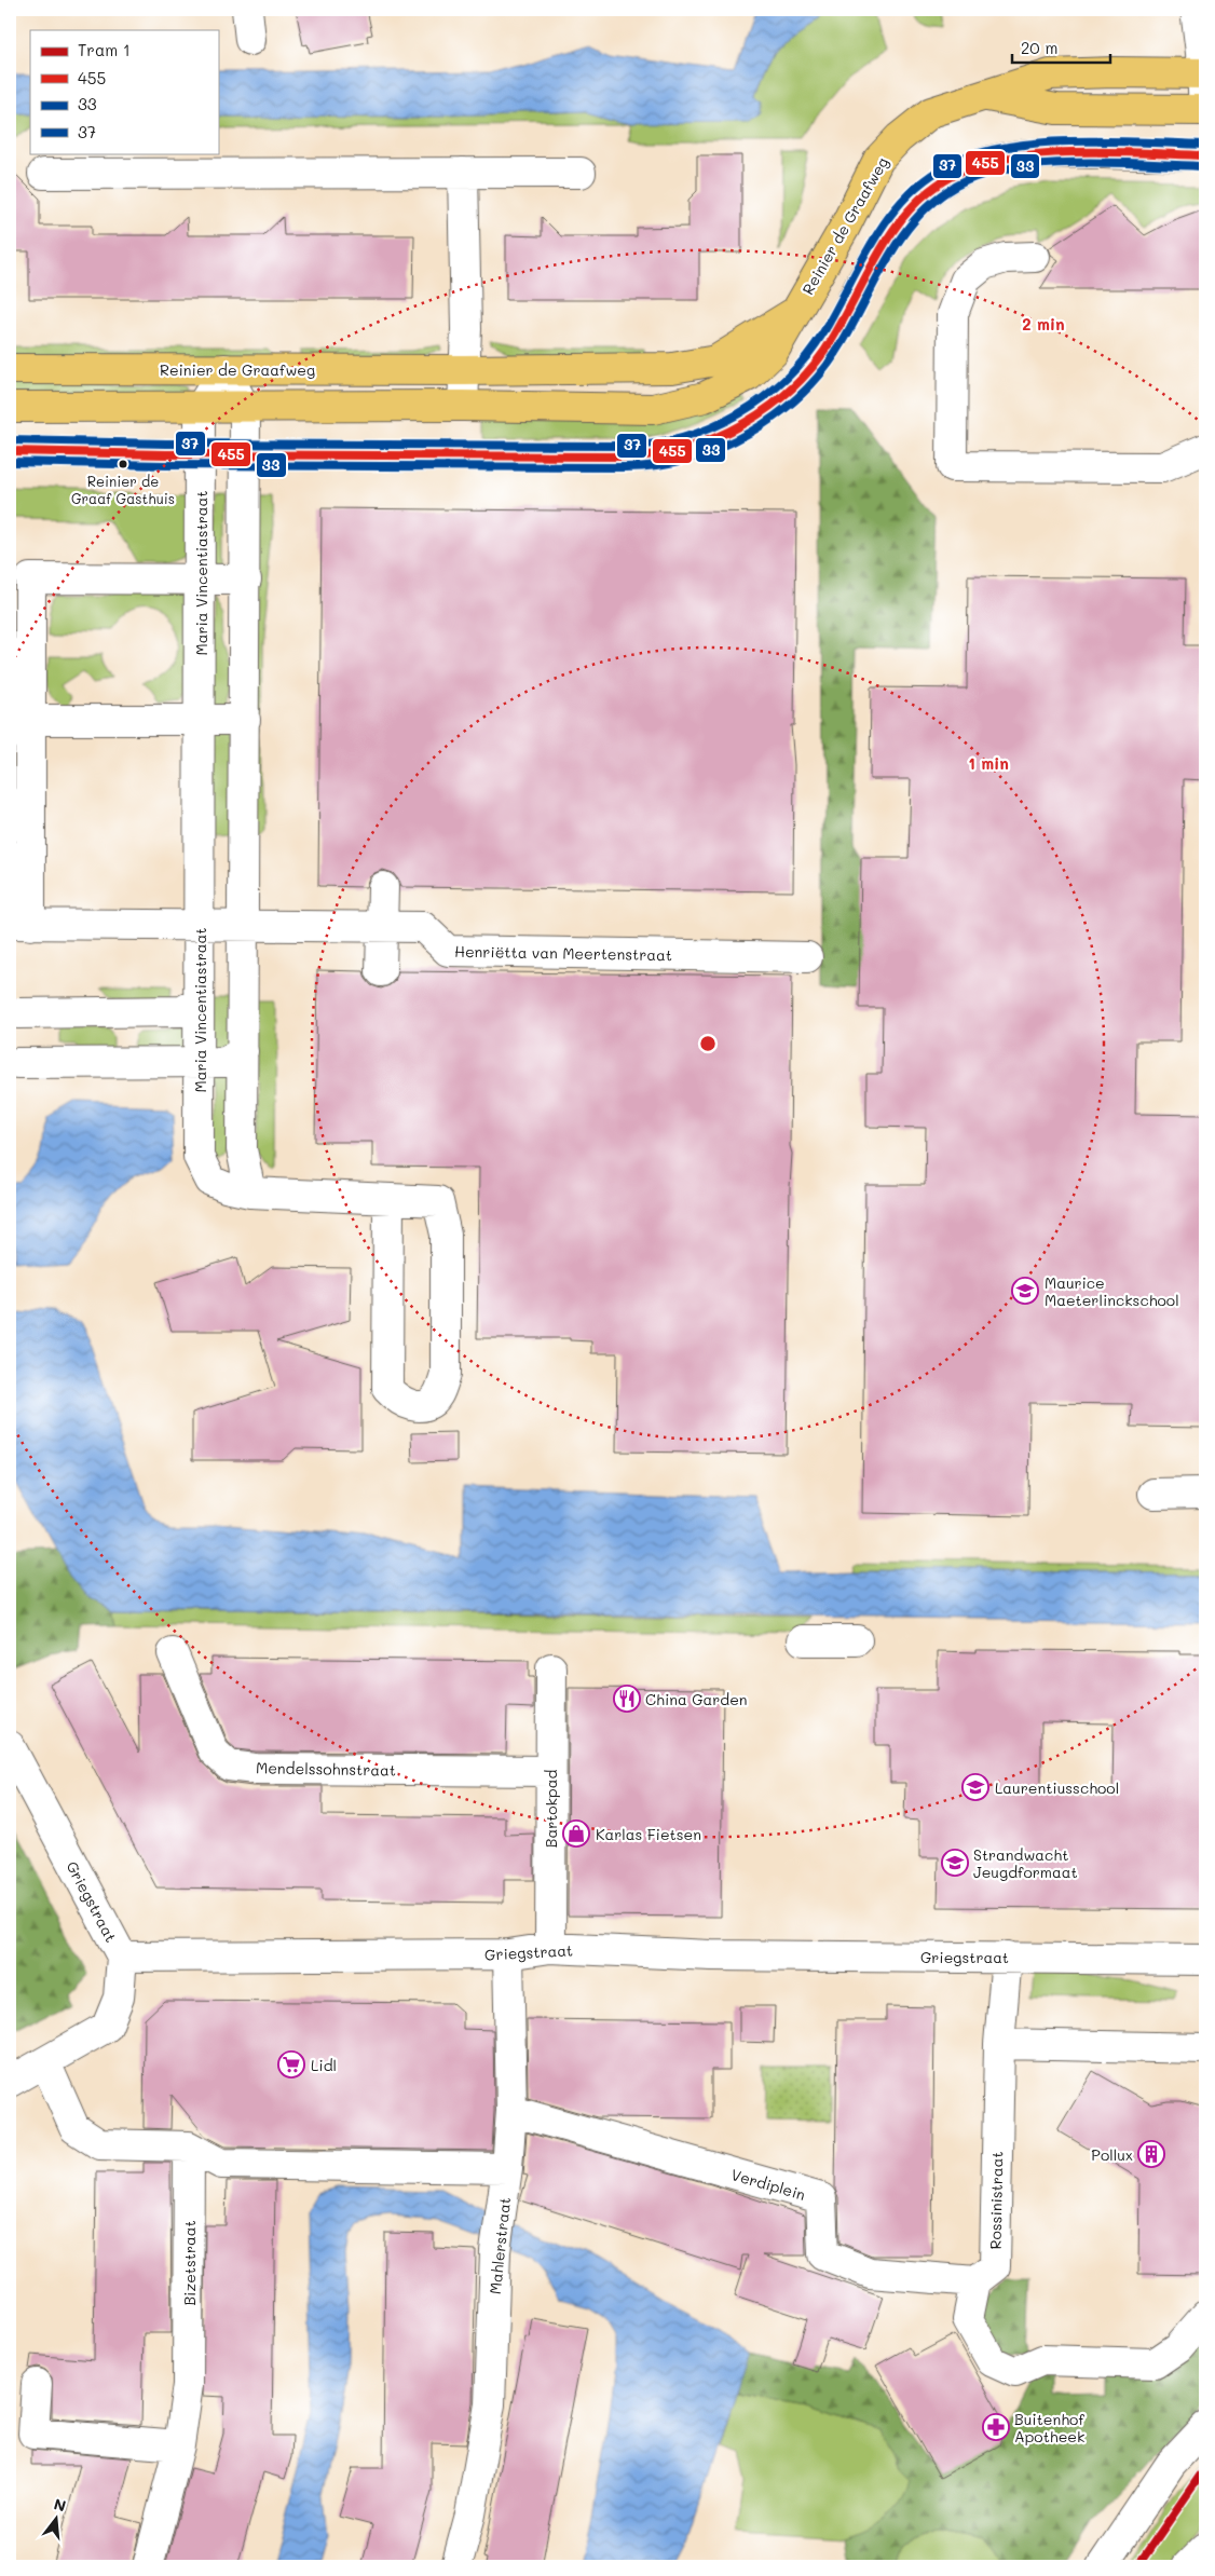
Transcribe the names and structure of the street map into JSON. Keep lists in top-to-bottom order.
{
  "streets": {
    "main road": ["Reinier de Graafweg"],
    "street": [
      "Maria Vincentiastraat",
      "Henriëtta van Meertenstraat",
      "Mendelssohnstraat",
      "Bartokpad",
      "Griegstraat",
      "Verdiplein",
      "Rossinistraat",
      "Mahlerstraat",
      "Bizetstraat"
    ]
  },
  "crossings": [
    ["Reinier de Graafweg", "Maria Vincentiastraat"],
    ["Maria Vincentiastraat", "Henriëtta van Meertenstraat"],
    ["Mendelssohnstraat", "Bartokpad"],
    ["Bartokpad", "Griegstraat"],
    ["Griegstraat", "Rossinistraat"],
    ["Griegstraat", "Mahlerstraat"],
    ["Verdiplein", "Rossinistraat"],
    ["Verdiplein", "Mahlerstraat"]
  ],
  "places": {
    "other": ["Reinier de Graaf Gasthuis"],
    "school or university": ["Maurice Maeterlinckschool", "Laurentiusschool", "Strandwacht Jeugdformaat"],
    "restaurant": ["China Garden"],
    "shop": ["Karlas Fietsen"],
    "supermarket": ["Lidl"],
    "building": ["Pollux"],
    "pharmacy": ["Buitenhof Apotheek"]
  },
  "lines": [
    "transit line 37",
    "transit line 455",
    "transit line 33",
    "tram line 1"
  ],
  "legend": [
    "Tram 1",
    "455",
    "33",
    "37"
  ],
  "scale_bar": "20 m",
  "north": "top",
  "rings": ["2 min", "1 min"]
}
